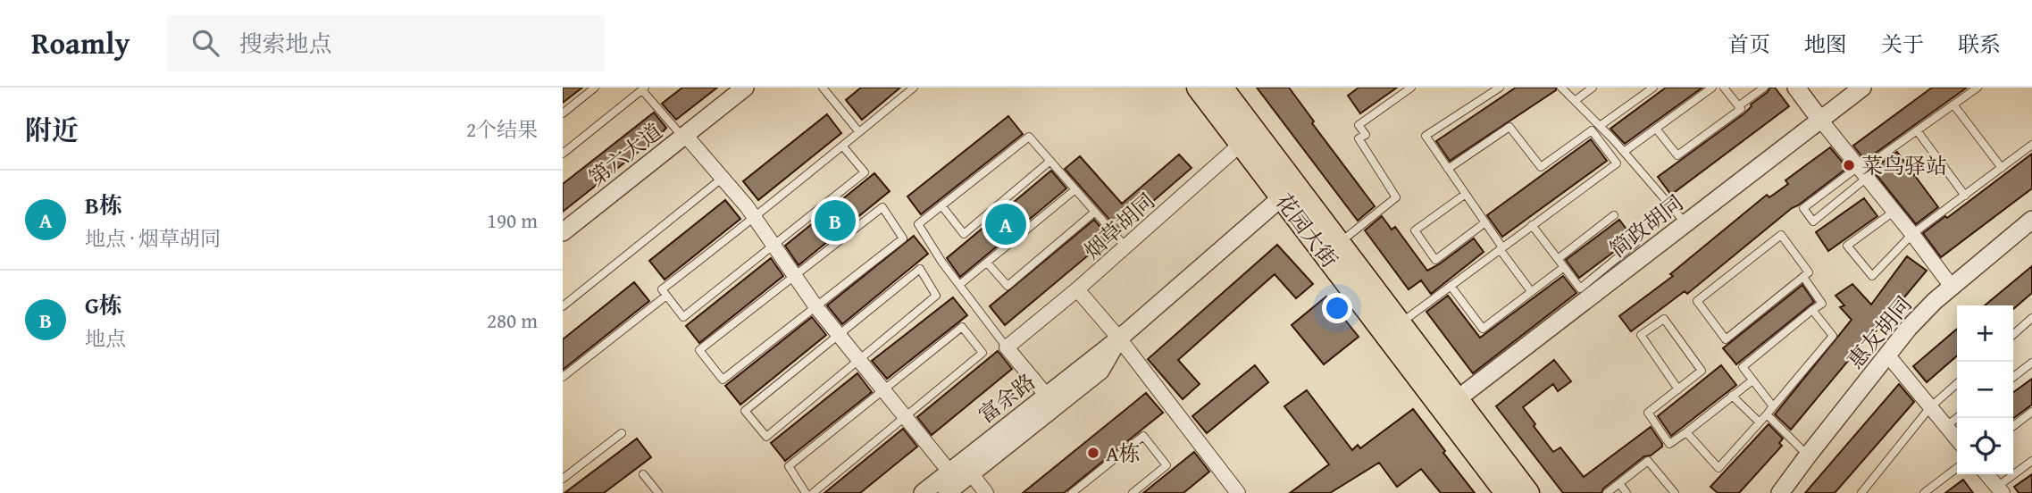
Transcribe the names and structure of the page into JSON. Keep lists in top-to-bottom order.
{
  "streets": {
    "main road": ["花园大街"],
    "street": [
      "第六大道",
      "烟草胡同",
      "简政胡同",
      "惠友胡同",
      "富余路"
    ]
  },
  "crossings": [
    ["烟草胡同", "花园大街"],
    ["简政胡同", "花园大街"],
    ["花园大街", "富余路"]
  ],
  "places": ["菜鸟驿站", "A栋"],
  "page": {
    "header": "Roamly",
    "search": "搜索地点",
    "nav": [
      "首页",
      "地图",
      "关于",
      "联系"
    ],
    "heading": ["附近", "2个结果"],
    "list": [
      {
        "mark": "A",
        "name": "B栋",
        "note": "地点 · 烟草胡同",
        "value": "190 m"
      },
      {
        "mark": "B",
        "name": "G栋",
        "note": "地点",
        "value": "280 m"
      }
    ],
    "pins": ["B", "A"],
    "map_buttons": ["+", "−"]
  }
}
